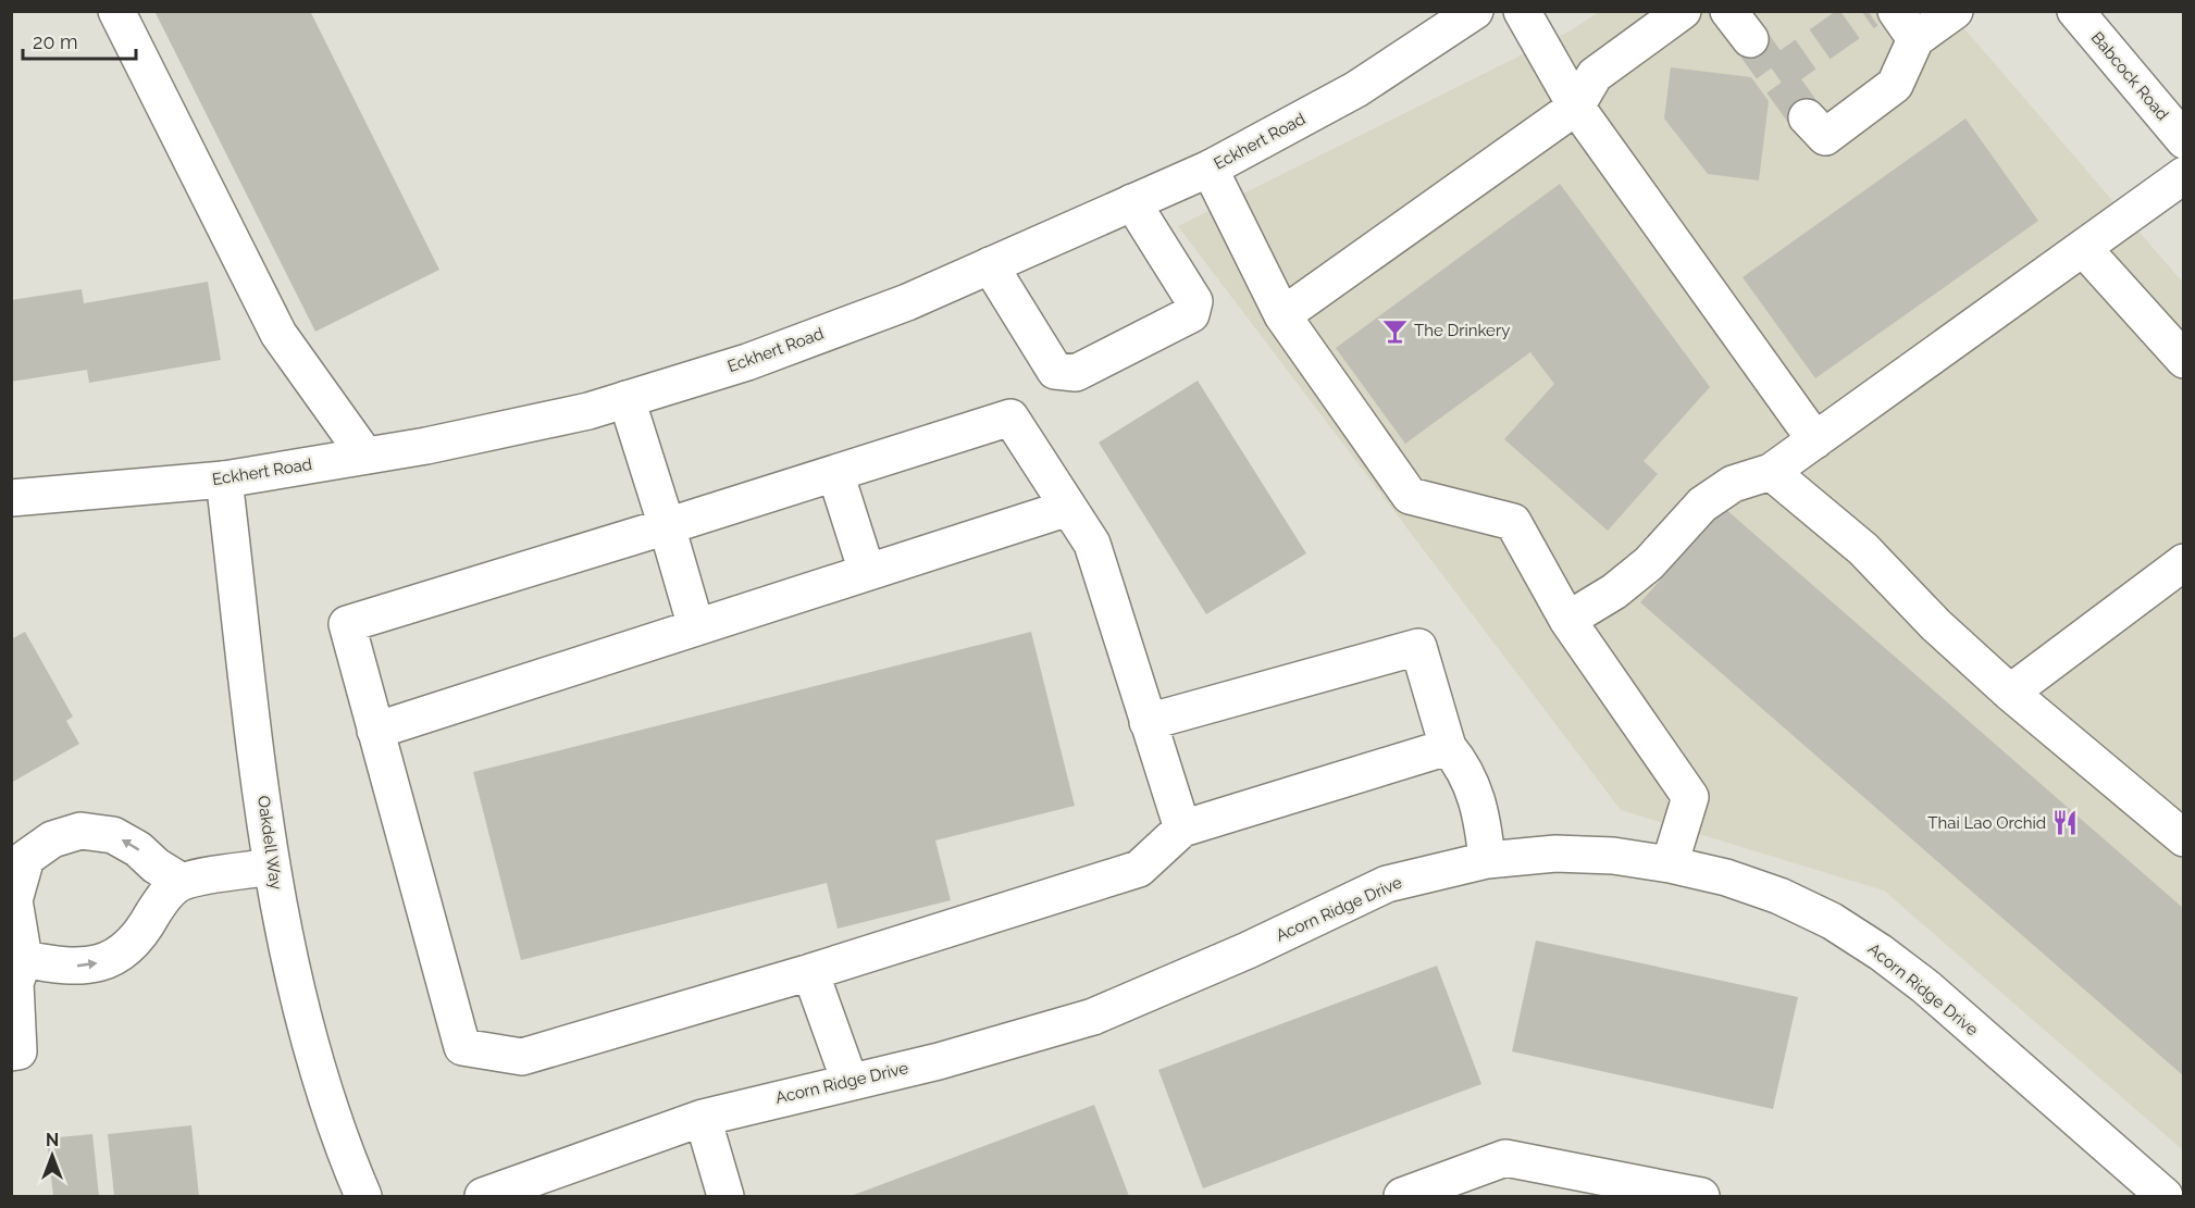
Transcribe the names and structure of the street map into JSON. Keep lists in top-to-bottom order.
{
  "streets": {
    "street": [
      "Babcock Road",
      "Eckhert Road",
      "Oakdell Way",
      "Acorn Ridge Drive"
    ]
  },
  "crossings": [
    ["Eckhert Road", "Oakdell Way"]
  ],
  "places": {
    "bar": ["The Drinkery"],
    "restaurant": ["Thai Lao Orchid"]
  },
  "scale_bar": "20 m",
  "north": "top"
}
